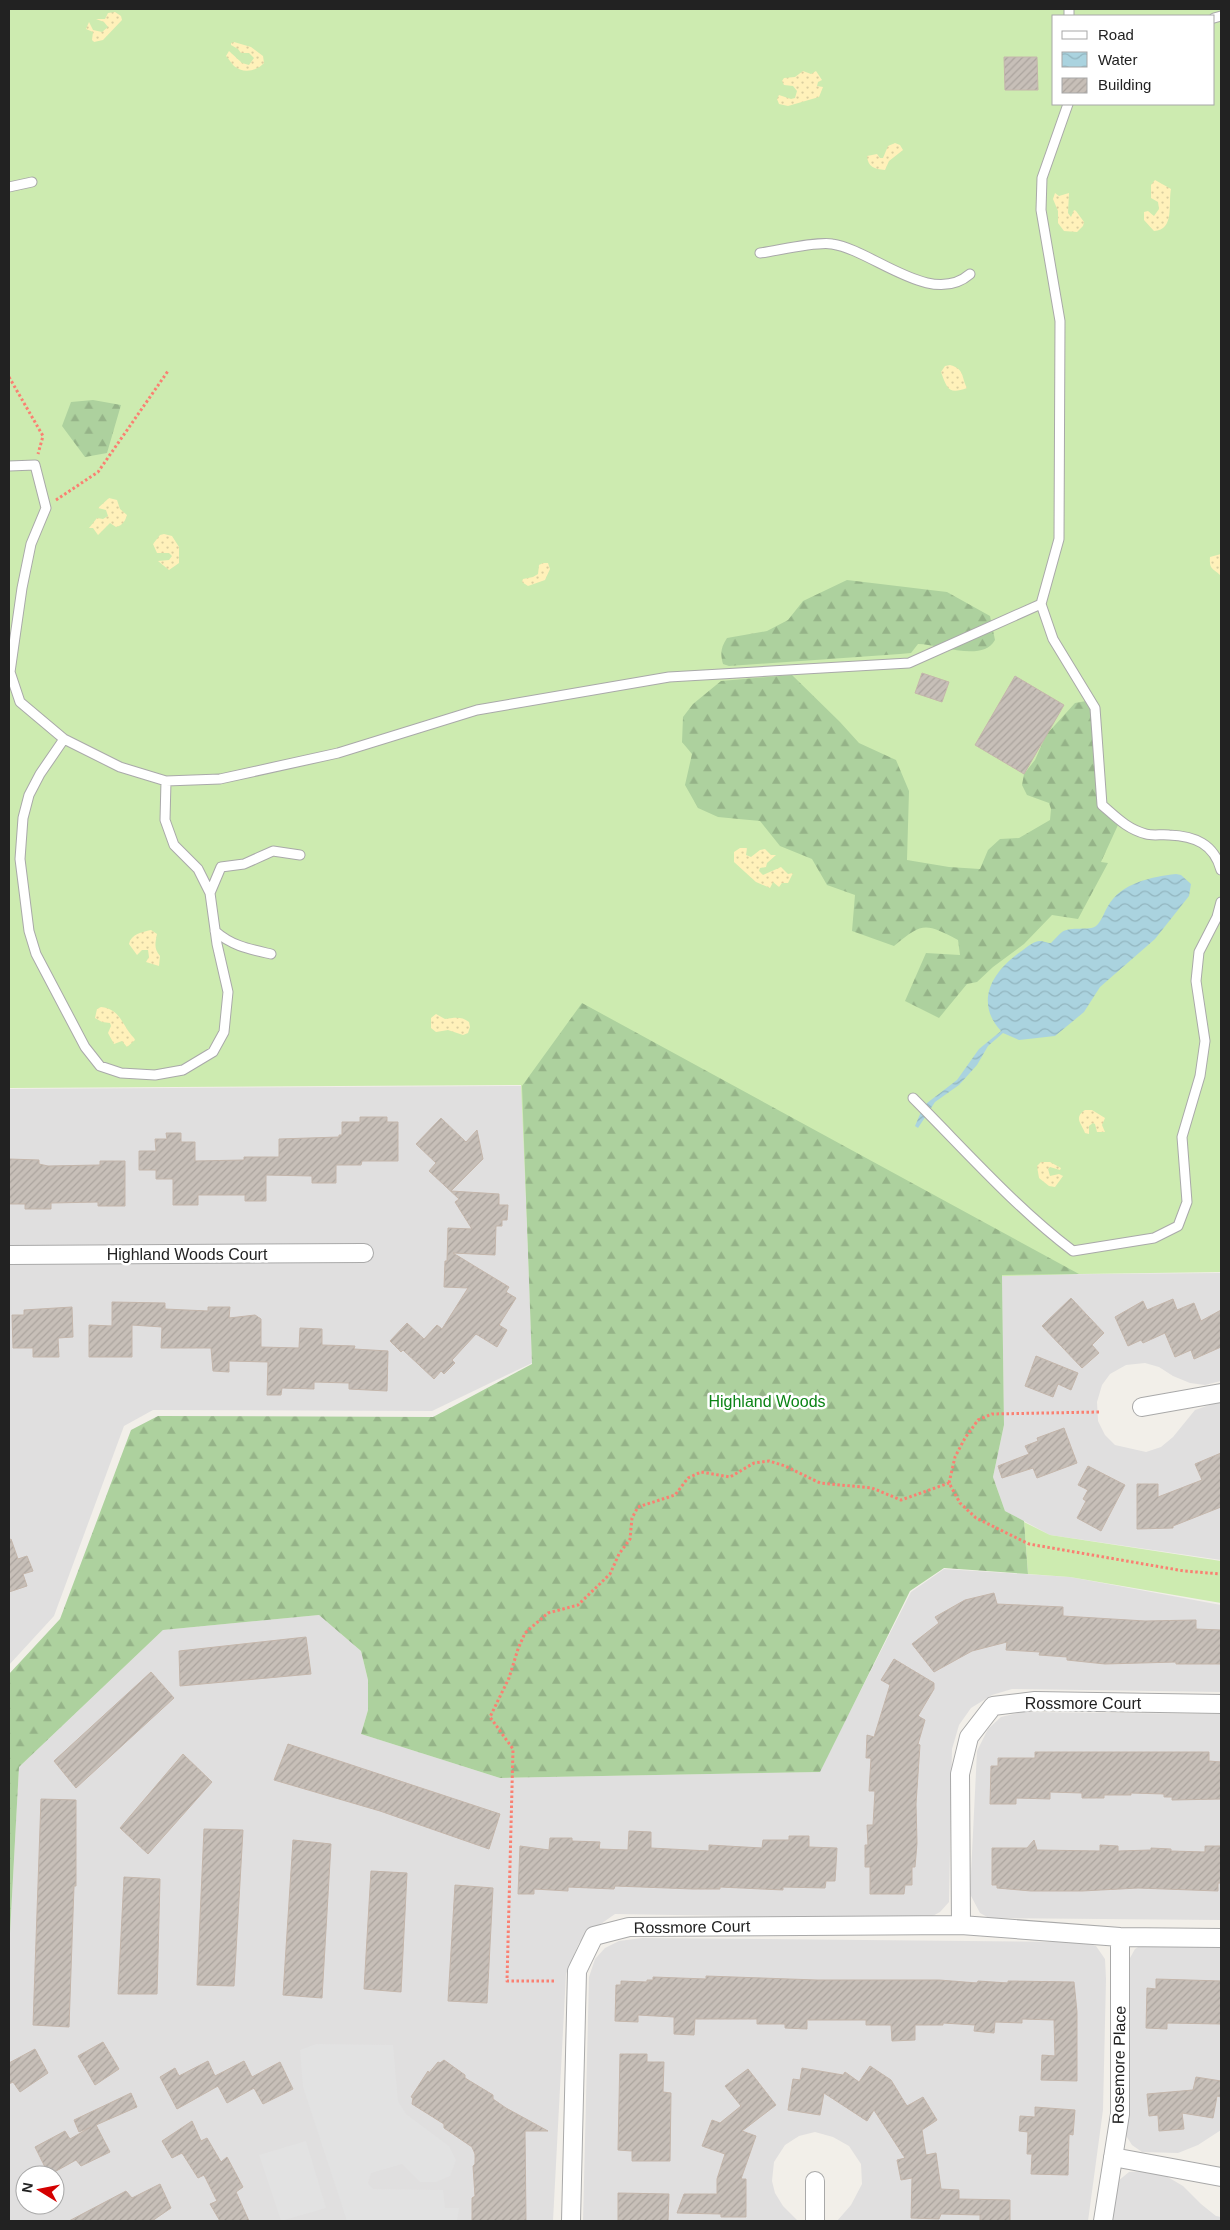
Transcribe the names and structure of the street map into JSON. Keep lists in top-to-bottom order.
{
  "streets": {
    "street": ["Highland Woods Court", "Rossmore Court", "Rosemore Place"]
  },
  "crossings": [
    ["Rossmore Court", "Rosemore Place"]
  ],
  "parks": ["Highland Woods"],
  "legend": ["Road", "Water", "Building"],
  "north": "left"
}
